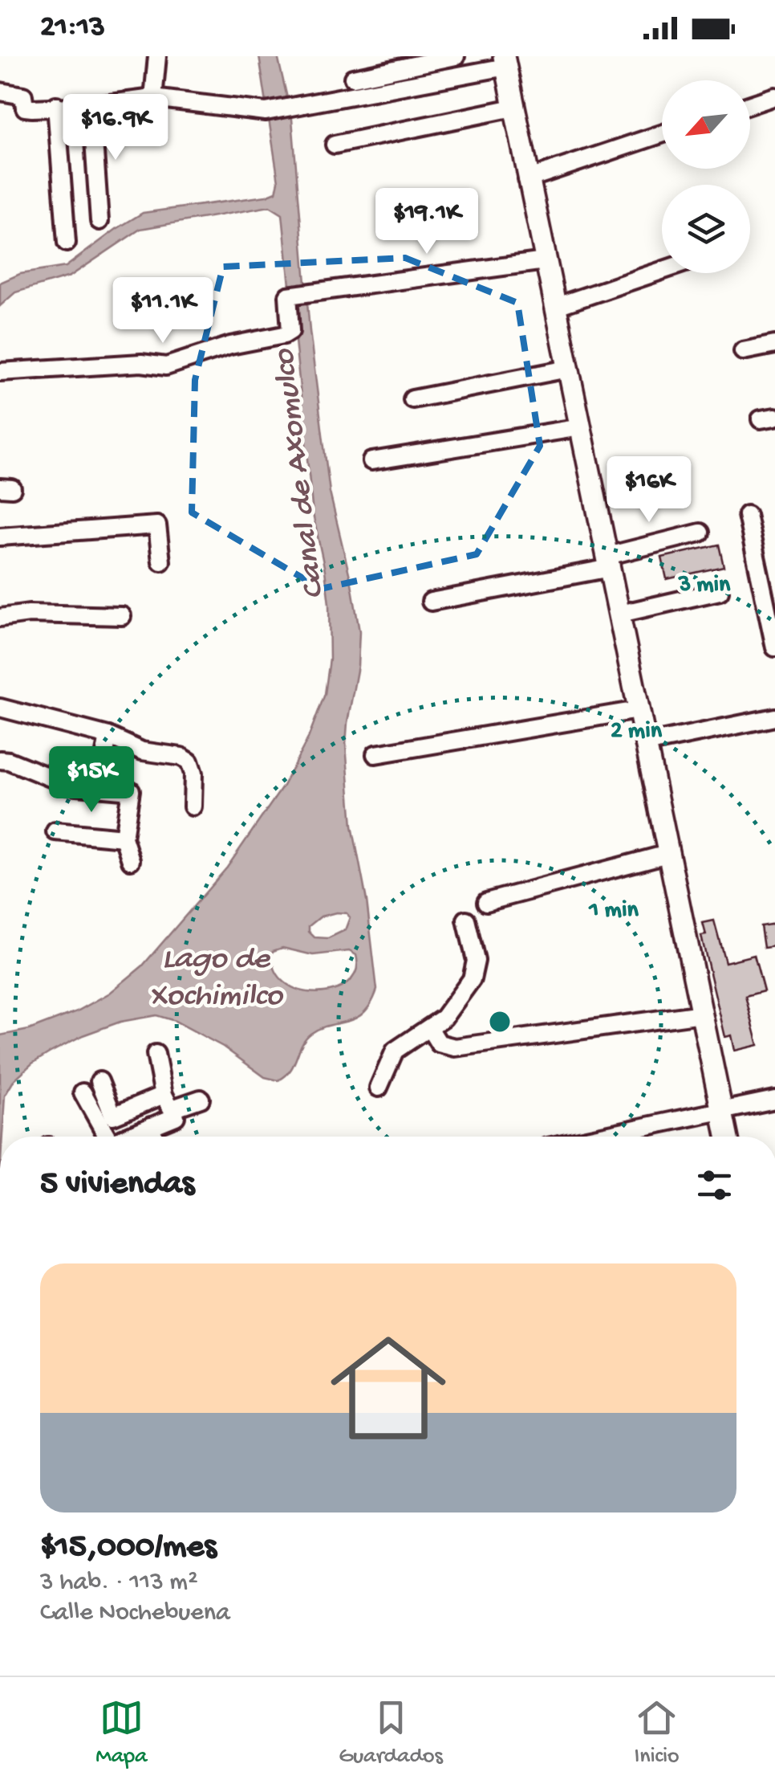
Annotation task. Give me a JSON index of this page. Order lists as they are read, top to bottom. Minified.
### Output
{"water":["Canal de Axomulco","Lago de Xochimilco"],"north":"bottom left","page":{"status":"21:13","price":["$16.9K","$19.1K","$11.1K","$16K","$15K"],"heading":"5 viviendas","list":[{"name":"$15,000/mes","note":"3 hab. · 113 m² · Calle Nochebuena"}],"tabs":["Mapa","Guardados","Inicio"]},"rings":["3 min","2 min","1 min"]}
